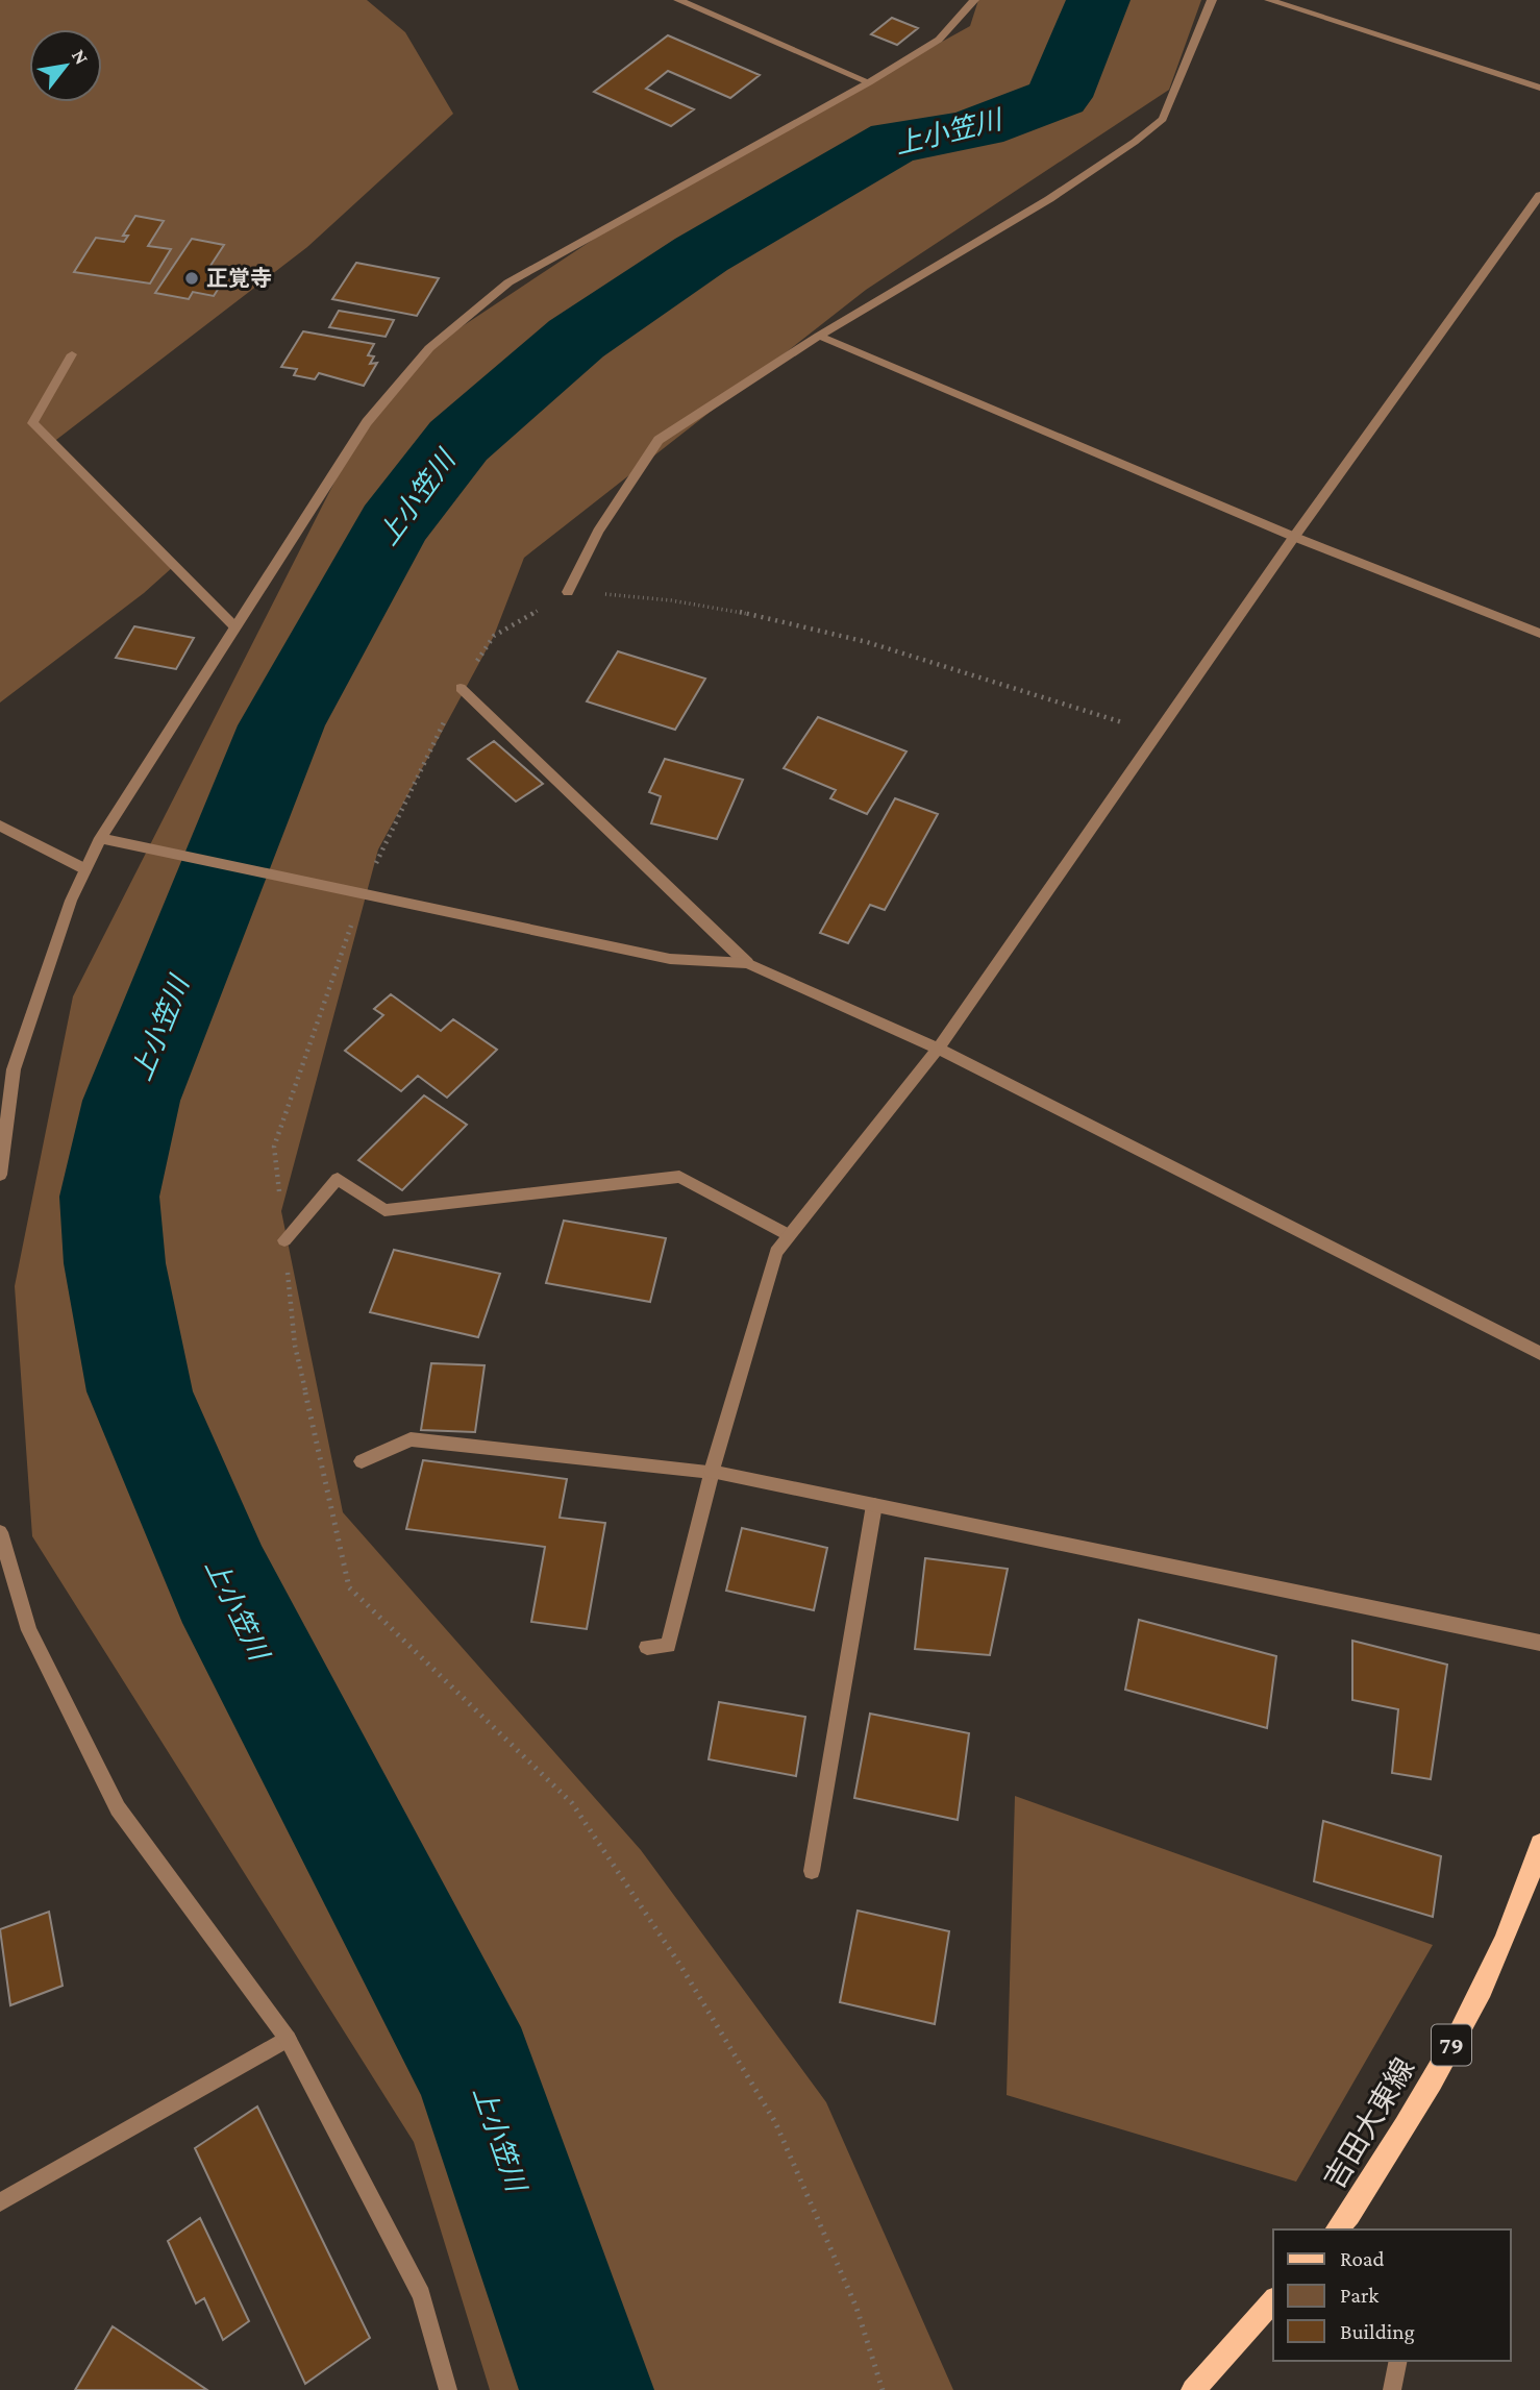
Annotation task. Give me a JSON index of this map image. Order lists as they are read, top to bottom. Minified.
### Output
{"streets":{"main road":["79","吉田大東線"]},"water":["上小笠川"],"places":["正覚寺"],"legend":["Road","Park","Building"],"north":"top right"}
